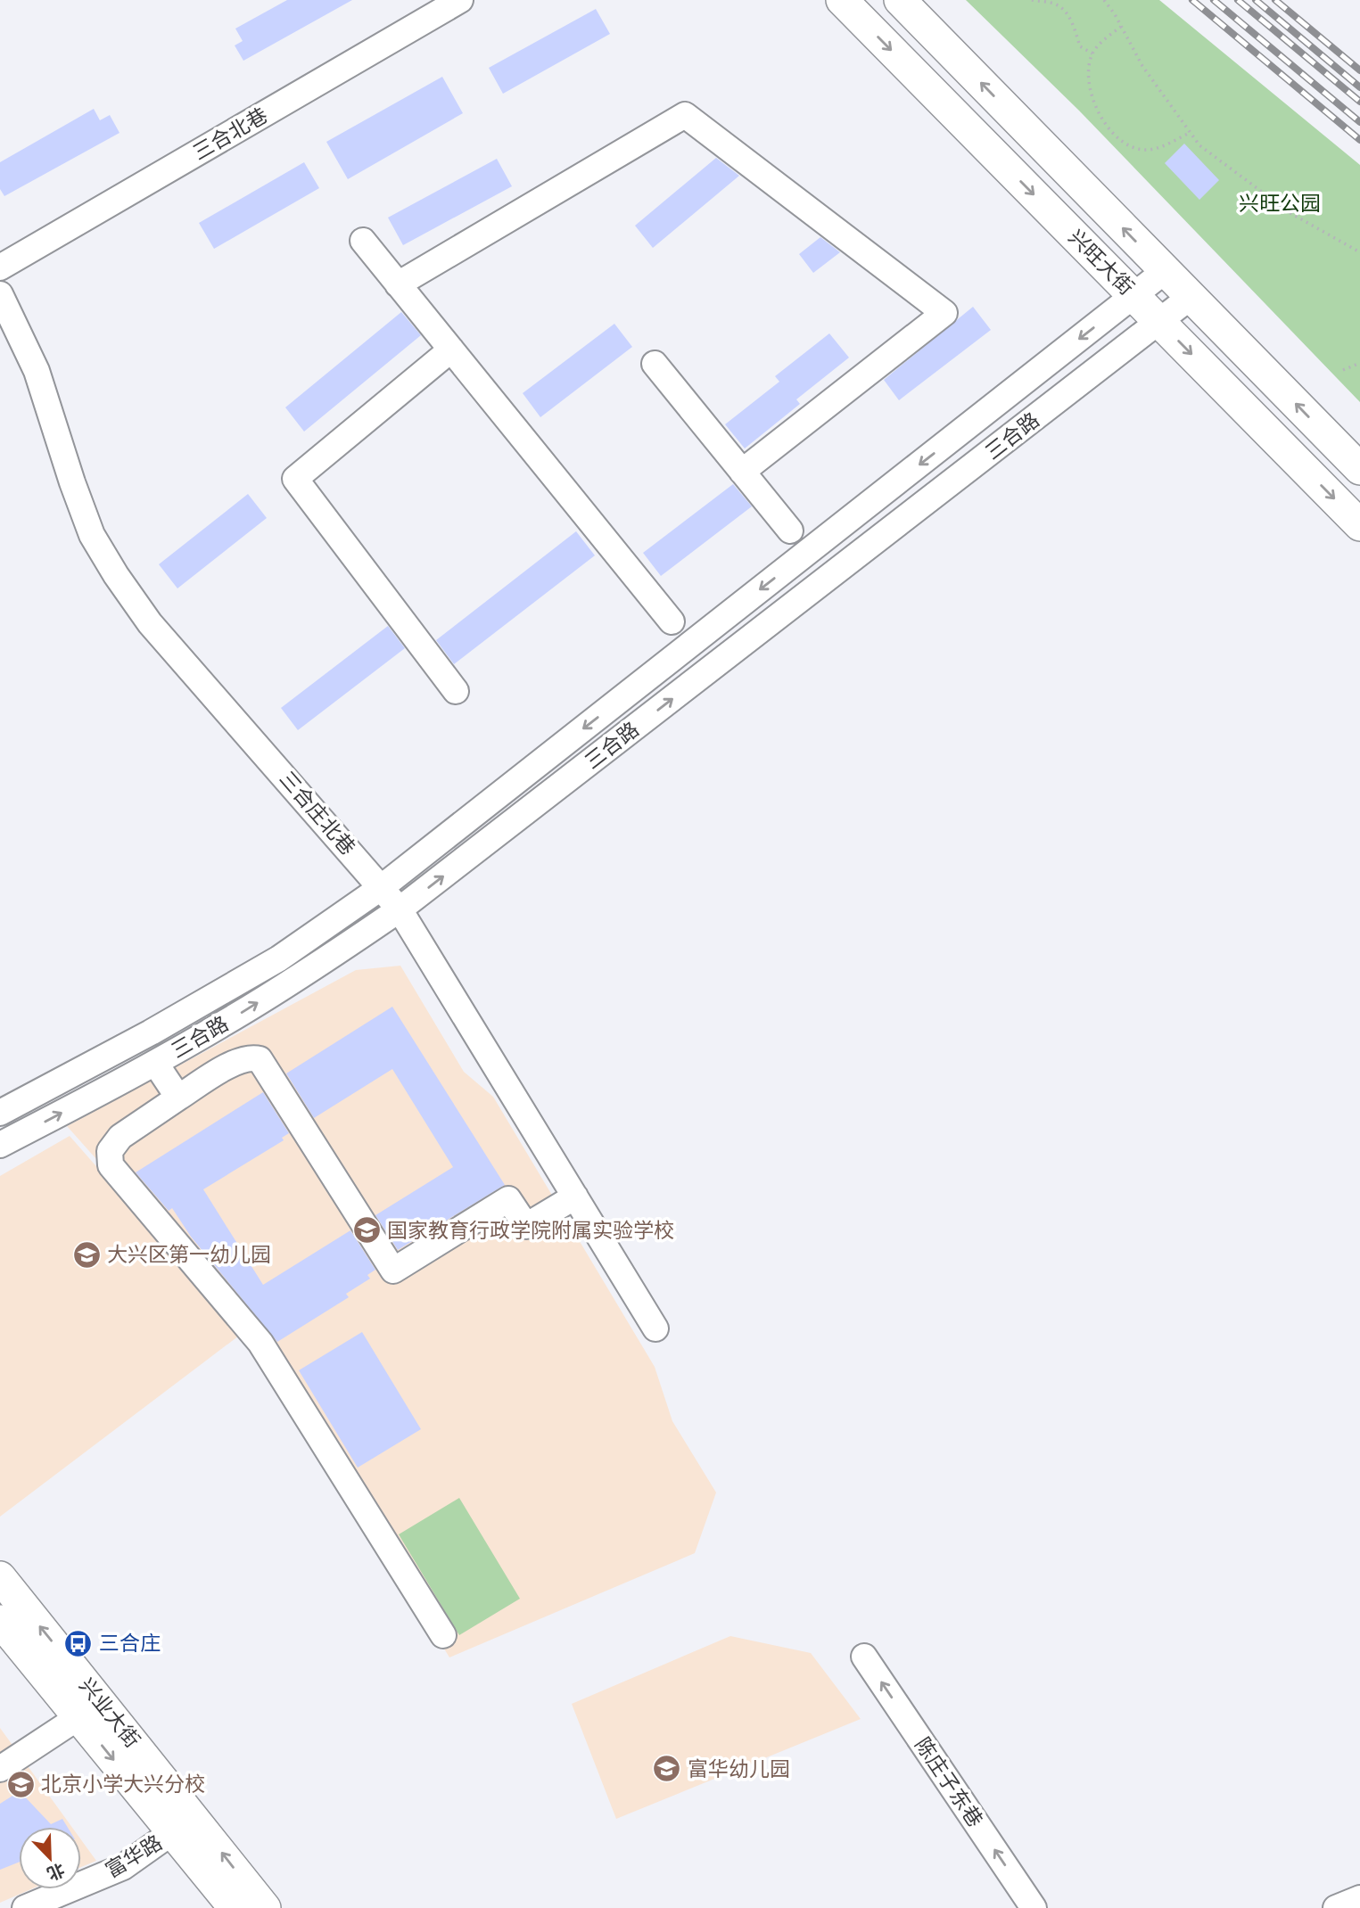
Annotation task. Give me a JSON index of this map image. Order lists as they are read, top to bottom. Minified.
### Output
{"streets":{"main road":["兴旺大街","兴业大街"],"street":["三合北巷","三合路","三合庄北巷","陈庄子东巷","富华路"]},"crossings":[["兴旺大街","三合路"],["三合路","三合庄北巷"],["兴业大街","富华路"]],"one_way":["陈庄子东巷"],"parks":["兴旺公园"],"places":{"school or university":["国家教育行政学院附属实验学校","大兴区第一幼儿园","富华幼儿园","北京小学大兴分校"],"bus stop":["三合庄"]},"north":"bottom right"}
